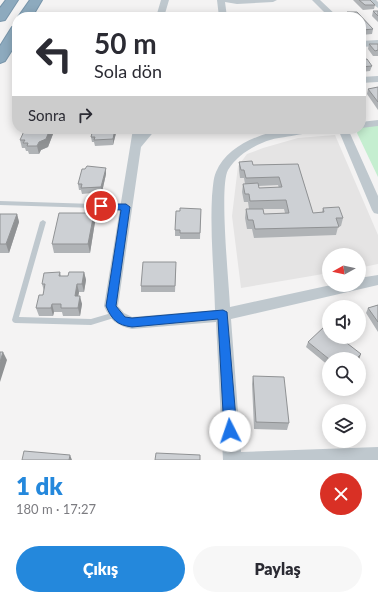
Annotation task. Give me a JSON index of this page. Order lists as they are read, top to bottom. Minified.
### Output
{"north":"left","page":{"turn":["50 m","Sola dön"],"then":"Sonra","heading":["1 dk","180 m · 17:27"],"buttons":["Çıkış","Paylaş"]}}
